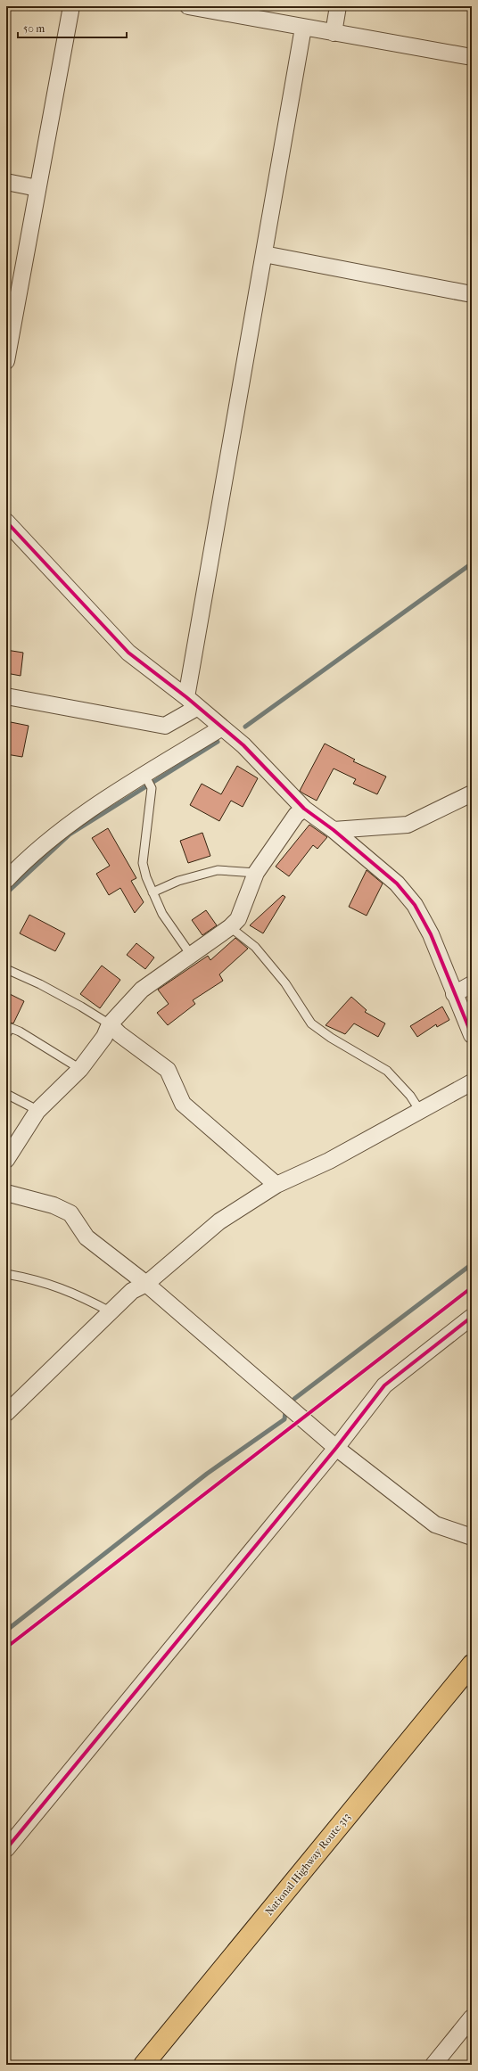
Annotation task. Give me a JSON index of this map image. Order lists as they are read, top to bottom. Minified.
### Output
{"streets":{"highway":["National Highway Route 313"]},"scale_bar":"50 m"}
